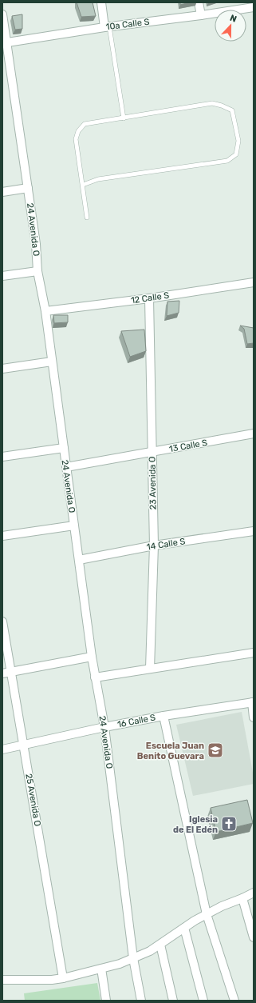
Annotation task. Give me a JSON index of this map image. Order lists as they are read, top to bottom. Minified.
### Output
{"streets":{"street":["10a Calle S","24 Avenida O","12 Calle S","13 Calle S","23 Avenida O","14 Calle S","16 Calle S","25 Avenida O"]},"crossings":[["10a Calle S","24 Avenida O"],["24 Avenida O","12 Calle S"],["24 Avenida O","13 Calle S"],["24 Avenida O","14 Calle S"],["24 Avenida O","16 Calle S"],["12 Calle S","23 Avenida O"],["13 Calle S","23 Avenida O"],["23 Avenida O","14 Calle S"],["16 Calle S","25 Avenida O"]],"places":{"school or university":["Escuela Juan Benito Guevara"],"church":["Iglesia de El Edén"]},"north":"top"}
